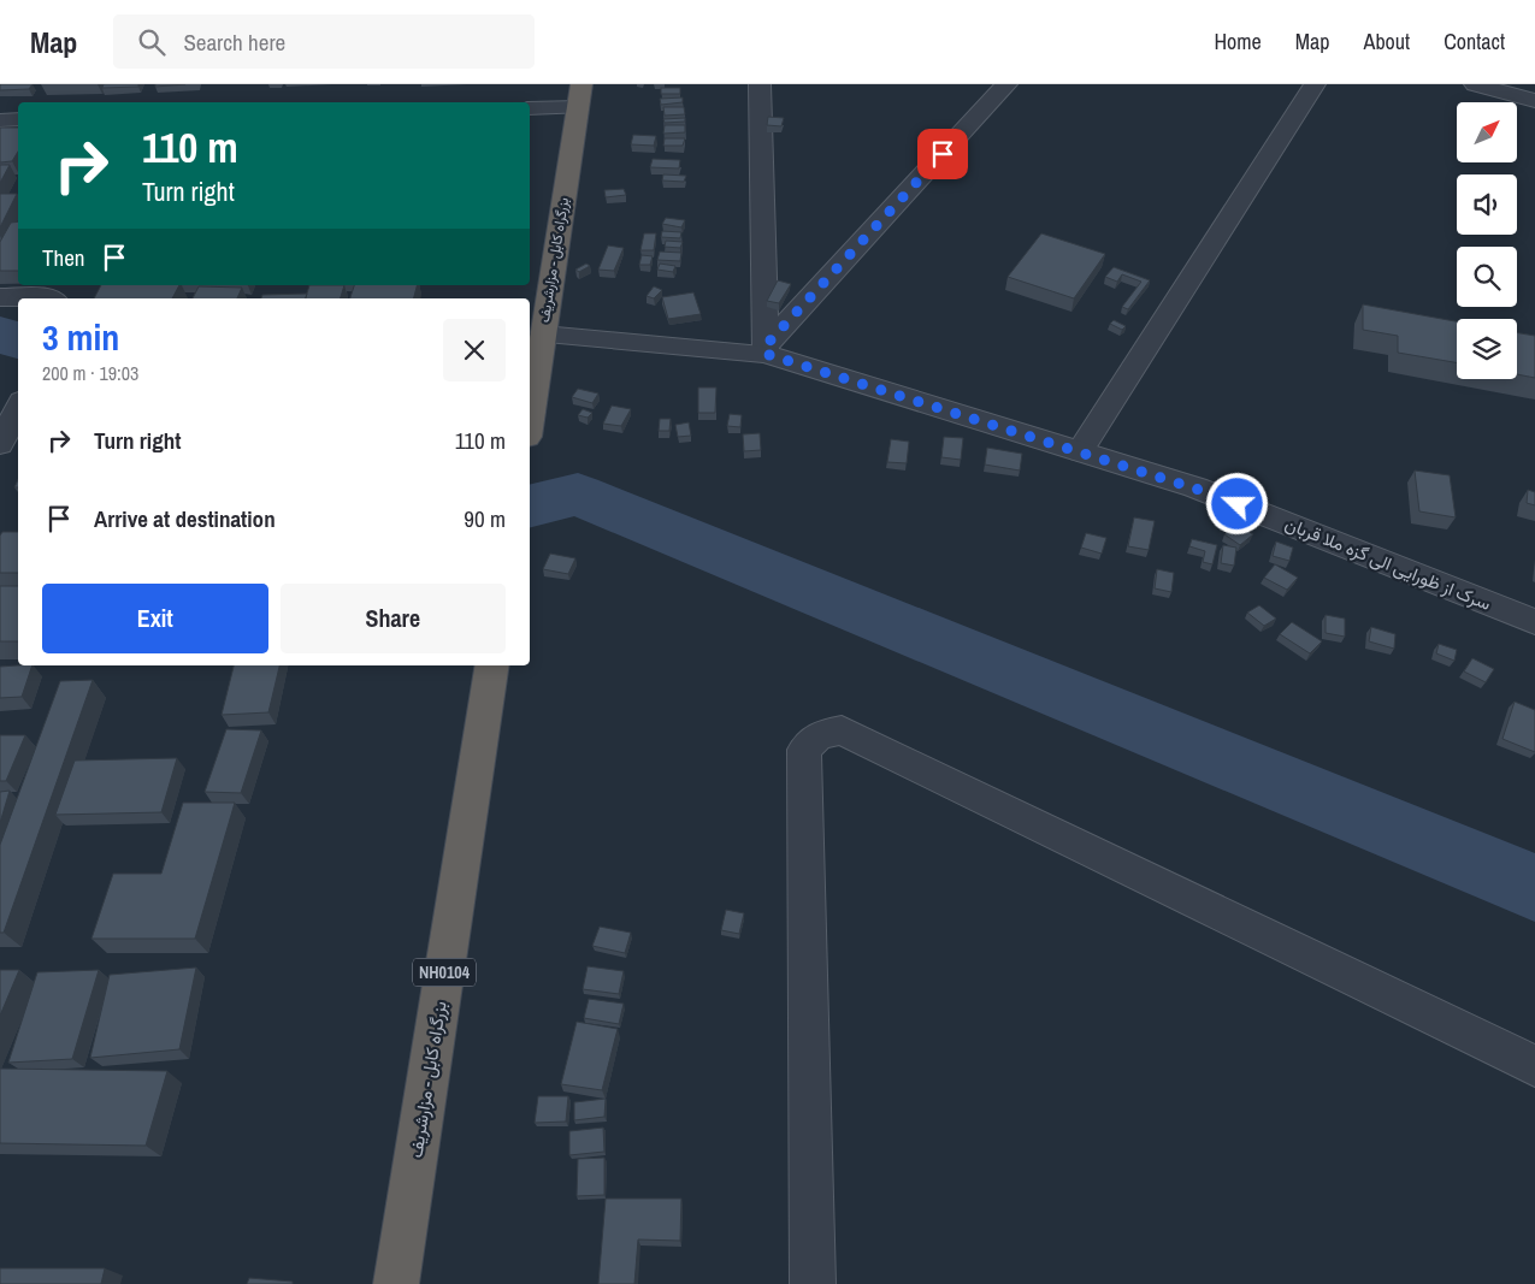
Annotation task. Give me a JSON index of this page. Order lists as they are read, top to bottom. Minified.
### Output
{"streets":{"highway":["بزرگراه کابل - مزارشریف","NH0104"],"street":["سرک از ظورایی الی گزه ملا قربان"]},"crossings":[["بزرگراه کابل - مزارشریف","سرک از ظورایی الی گزه ملا قربان"]],"north":"top right","page":{"header":"Map","search":"Search here","nav":["Home","Map","About","Contact"],"turn":["110 m","Turn right"],"then":"Then","heading":["3 min","200 m · 19:03"],"list":[{"name":"Turn right","value":"110 m"},{"name":"Arrive at destination","value":"90 m"}],"buttons":["Exit","Share"]}}
